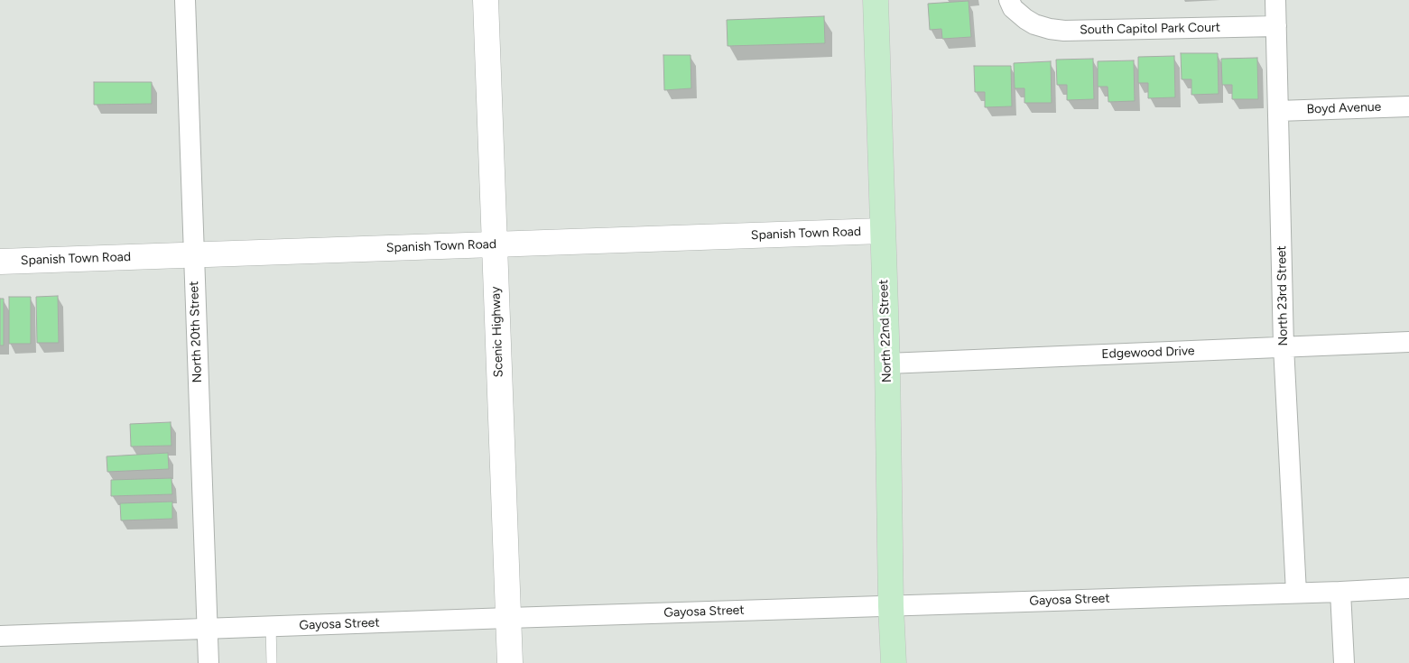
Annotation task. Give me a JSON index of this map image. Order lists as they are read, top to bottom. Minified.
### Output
{"streets":{"main road":["North 22nd Street"],"street":["South Capitol Park Court","Boyd Avenue","Spanish Town Road","North 23rd Street","North 20th Street","Scenic Highway","Edgewood Drive","Gayosa Street"]},"crossings":[["South Capitol Park Court","North 23rd Street"],["Boyd Avenue","North 23rd Street"],["Spanish Town Road","North 22nd Street"],["Spanish Town Road","North 20th Street"],["Spanish Town Road","Scenic Highway"],["North 23rd Street","Edgewood Drive"],["North 23rd Street","Gayosa Street"],["North 22nd Street","Edgewood Drive"],["North 22nd Street","Gayosa Street"],["North 20th Street","Gayosa Street"],["Scenic Highway","Gayosa Street"]]}
